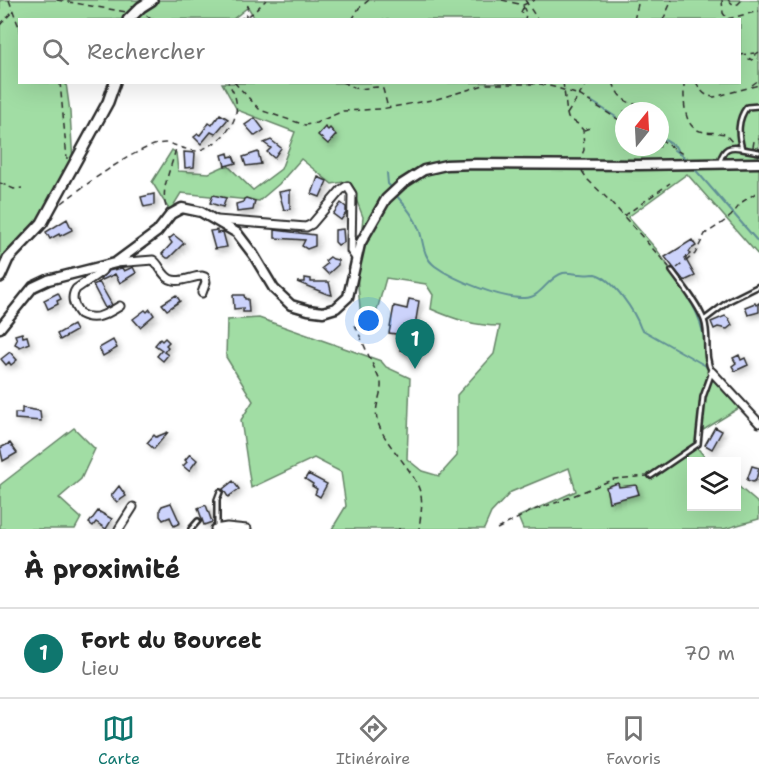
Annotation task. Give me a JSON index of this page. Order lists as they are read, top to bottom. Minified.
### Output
{"north":"top","page":{"search":"Rechercher","pins":"1","heading":"À proximité","list":[{"mark":"1","name":"Fort du Bourcet","note":"Lieu","value":"70 m"}],"nav":["Carte","Itinéraire","Favoris"]}}
